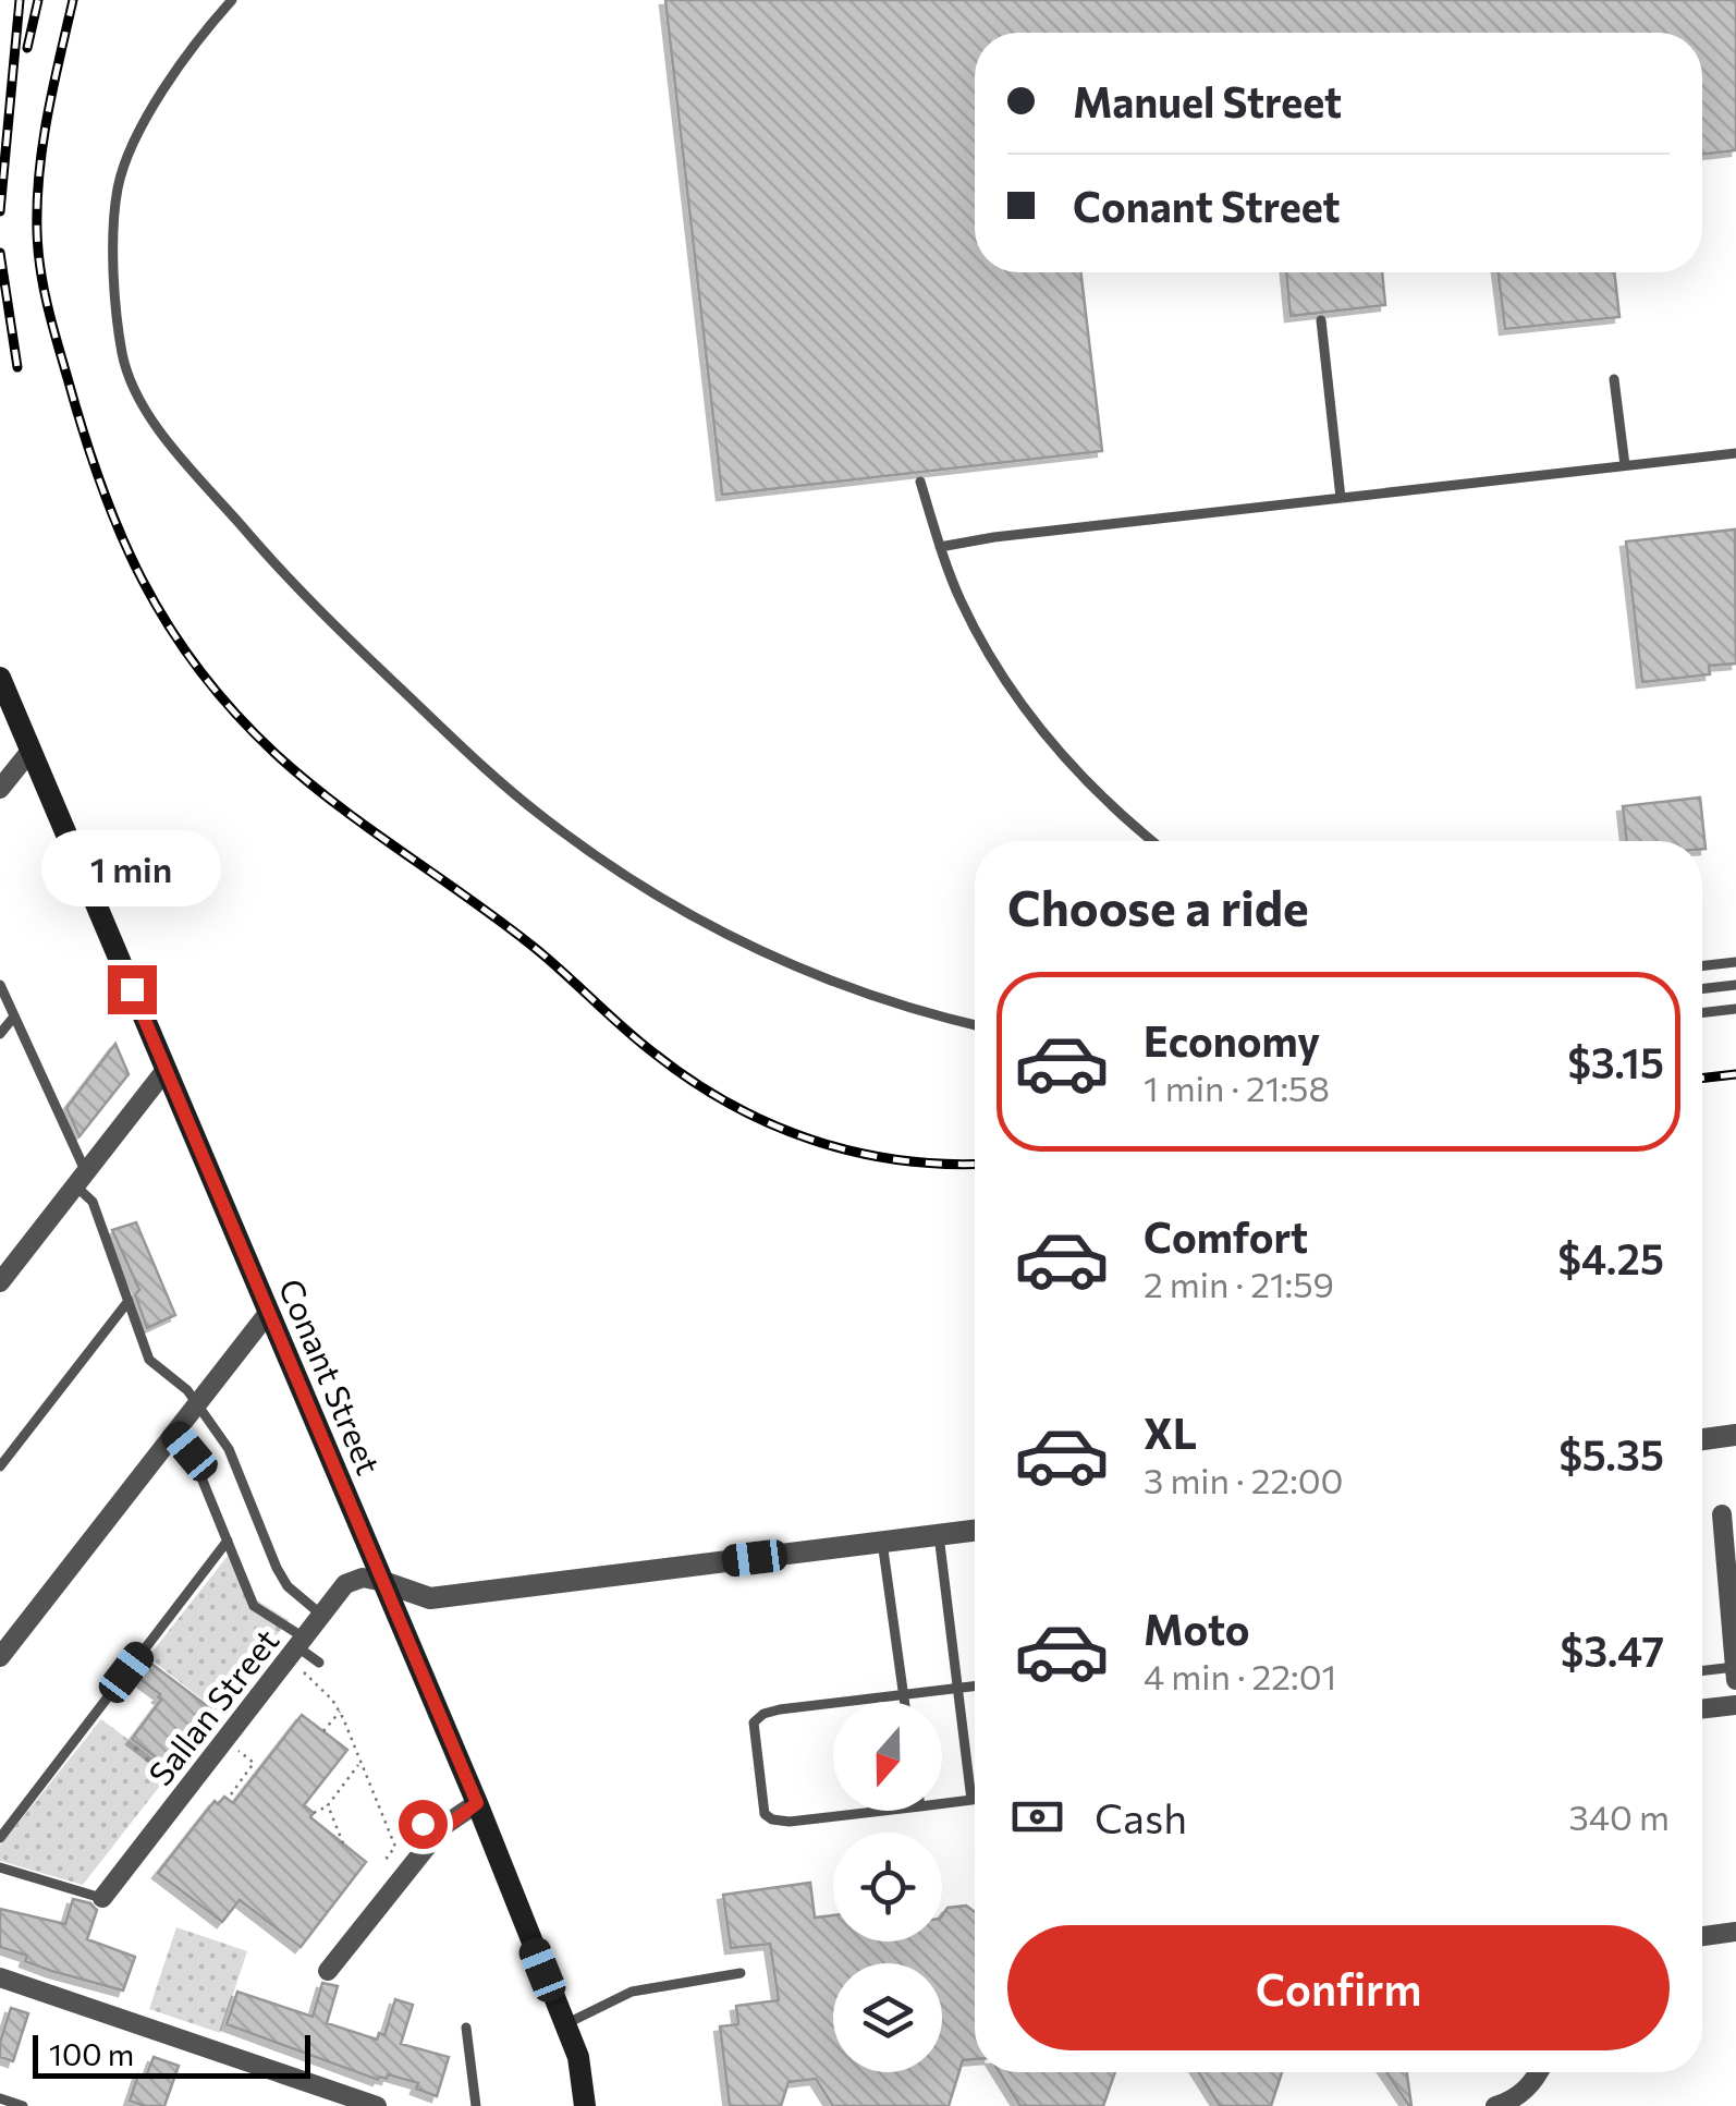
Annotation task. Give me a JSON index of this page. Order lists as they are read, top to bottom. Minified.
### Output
{"streets":{"main road":["Conant Street"],"street":["Sallan Street"]},"crossings":[["Conant Street","Sallan Street"]],"scale_bar":"100 m","north":"bottom","page":{"banner":["Manuel Street","Conant Street"],"bubble":"1 min","heading":"Choose a ride","list":[{"name":"Economy","note":"1 min · 21:58","value":"$3.15"},{"name":"Comfort","note":"2 min · 21:59","value":"$4.25"},{"name":"XL","note":"3 min · 22:00","value":"$5.35"},{"name":"Moto","note":"4 min · 22:01","value":"$3.47"}],"pay":["Cash","340 m"],"buttons":"Confirm","scale":"100 m"}}
